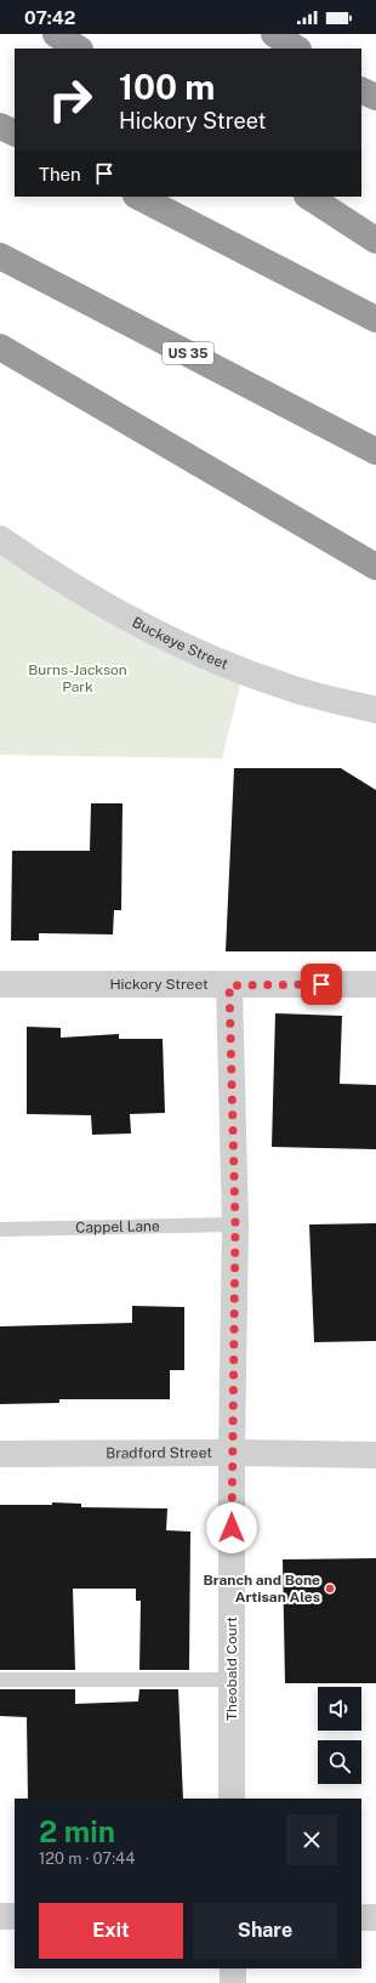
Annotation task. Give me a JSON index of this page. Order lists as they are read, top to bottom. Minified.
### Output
{"streets":{"highway":["US 35"],"street":["Buckeye Street","Hickory Street","Bradford Street","Theobald Court"],"lane":["Cappel Lane"]},"crossings":[["Hickory Street","Theobald Court"],["Cappel Lane","Theobald Court"],["Bradford Street","Theobald Court"]],"parks":["Burns-Jackson Park"],"places":["Branch and Bone Artisan Ales"],"page":{"status":"07:42","turn":["100 m","Hickory Street"],"then":"Then","heading":["2 min","120 m · 07:44"],"buttons":["Exit","Share"]}}
